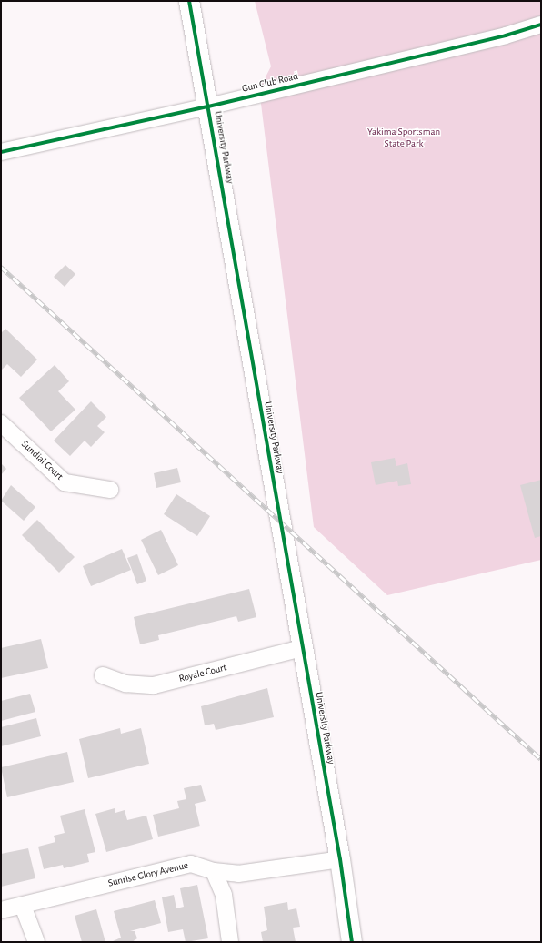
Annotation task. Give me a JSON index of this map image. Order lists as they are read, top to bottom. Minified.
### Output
{"streets":{"main road":["University Parkway"],"street":["Gun Club Road","Sundial Court","Royale Court","Sunrise Glory Avenue"]},"crossings":[["Gun Club Road","University Parkway"],["University Parkway","Royale Court"],["University Parkway","Sunrise Glory Avenue"]],"parks":["Yakima Sportsman State Park"]}
